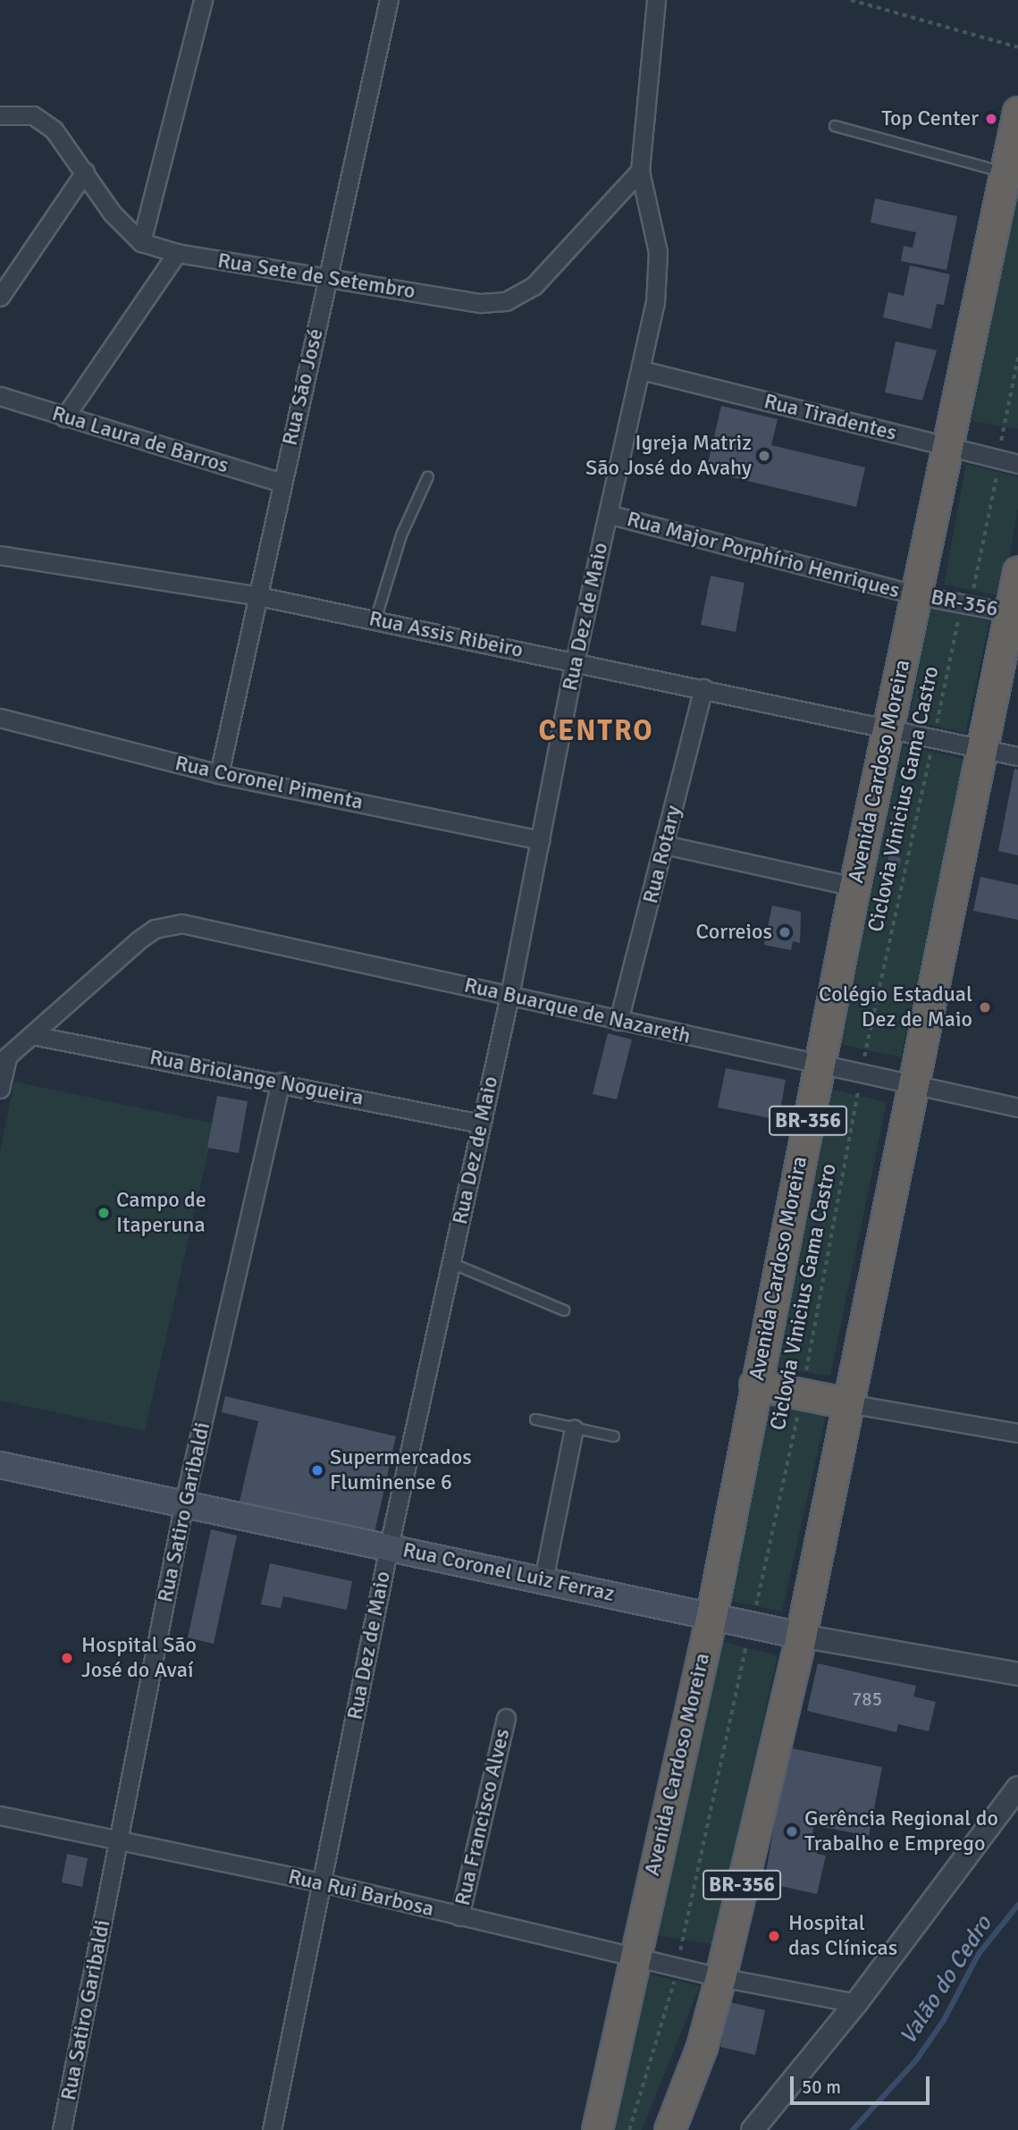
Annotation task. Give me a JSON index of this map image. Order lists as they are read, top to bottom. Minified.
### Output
{"streets":{"highway":["BR-356","Avenida Cardoso Moreira"],"main road":["Rua Coronel Luiz Ferraz"],"street":["Rua Sete de Setembro","Rua São José","Rua Tiradentes","Rua Laura de Barros","Rua Major Porphírio Henriques","Rua Dez de Maio","Rua Assis Ribeiro","Rua Coronel Pimenta","Rua Rotary","Rua Buarque de Nazareth","Rua Briolange Nogueira","Rua Satiro Garibaldi","Rua Francisco Alves","Rua Rui Barbosa"],"path":["Ciclovia Vinicius Gama Castro"]},"crossings":[["Rua Sete de Setembro","Rua São José"],["Rua Sete de Setembro","Rua Dez de Maio"],["Rua São José","Rua Laura de Barros"],["Rua São José","Rua Assis Ribeiro"],["Rua São José","Rua Coronel Pimenta"],["Rua Tiradentes","Rua Dez de Maio"],["Rua Tiradentes","Avenida Cardoso Moreira"],["Rua Tiradentes","Ciclovia Vinicius Gama Castro"],["Rua Major Porphírio Henriques","BR-356"],["Rua Major Porphírio Henriques","Rua Dez de Maio"],["Rua Major Porphírio Henriques","Avenida Cardoso Moreira"],["BR-356","Rua Assis Ribeiro"],["BR-356","Avenida Cardoso Moreira"],["BR-356","Ciclovia Vinicius Gama Castro"],["BR-356","Rua Buarque de Nazareth"],["BR-356","Rua Coronel Luiz Ferraz"],["BR-356","Rua Rui Barbosa"],["Rua Dez de Maio","Rua Assis Ribeiro"],["Rua Dez de Maio","Rua Coronel Pimenta"],["Rua Dez de Maio","Rua Buarque de Nazareth"],["Rua Dez de Maio","Rua Briolange Nogueira"],["Rua Dez de Maio","Rua Coronel Luiz Ferraz"],["Rua Dez de Maio","Rua Rui Barbosa"],["Rua Assis Ribeiro","Avenida Cardoso Moreira"],["Rua Assis Ribeiro","Ciclovia Vinicius Gama Castro"],["Rua Assis Ribeiro","Rua Rotary"],["Avenida Cardoso Moreira","Rua Buarque de Nazareth"],["Avenida Cardoso Moreira","Rua Coronel Luiz Ferraz"],["Avenida Cardoso Moreira","Rua Rui Barbosa"],["Ciclovia Vinicius Gama Castro","Rua Buarque de Nazareth"],["Ciclovia Vinicius Gama Castro","Rua Coronel Luiz Ferraz"],["Ciclovia Vinicius Gama Castro","Rua Rui Barbosa"],["Rua Rotary","Rua Buarque de Nazareth"],["Rua Buarque de Nazareth","Rua Briolange Nogueira"],["Rua Briolange Nogueira","Rua Satiro Garibaldi"],["Rua Satiro Garibaldi","Rua Coronel Luiz Ferraz"],["Rua Satiro Garibaldi","Rua Rui Barbosa"],["Rua Francisco Alves","Rua Rui Barbosa"]],"districts":["CENTRO"],"water":["Valão do Cedro"],"places":["Top Center","Igreja Matriz São José do Avahy","Correios","Colégio Estadual Dez de Maio","Campo de Itaperuna","Supermercados Fluminense 6","Hospital São José do Avaí","Gerência Regional do Trabalho e Emprego","Hospital das Clínicas"],"house_numbers":["785"],"scale_bar":"50 m"}
